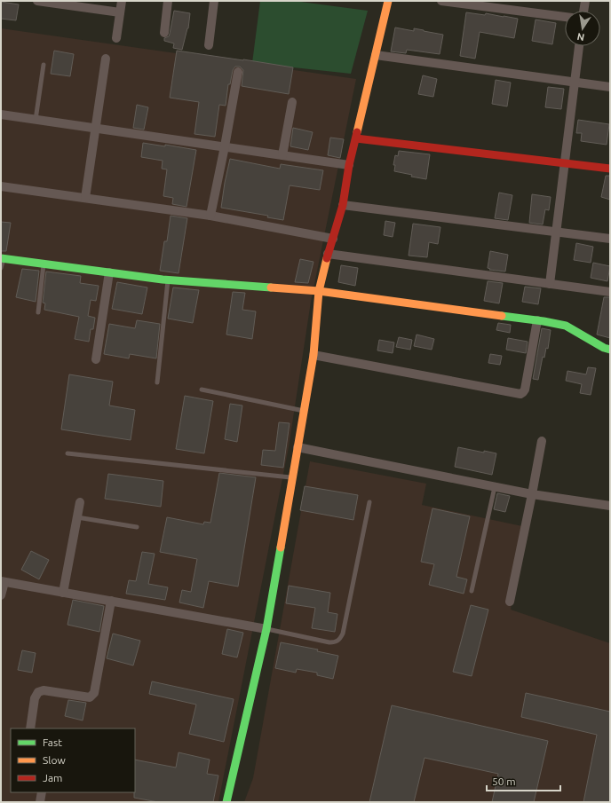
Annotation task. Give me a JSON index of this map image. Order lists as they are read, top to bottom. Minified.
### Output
{"legend":["Fast","Slow","Jam"],"scale_bar":"50 m","north":"bottom"}
